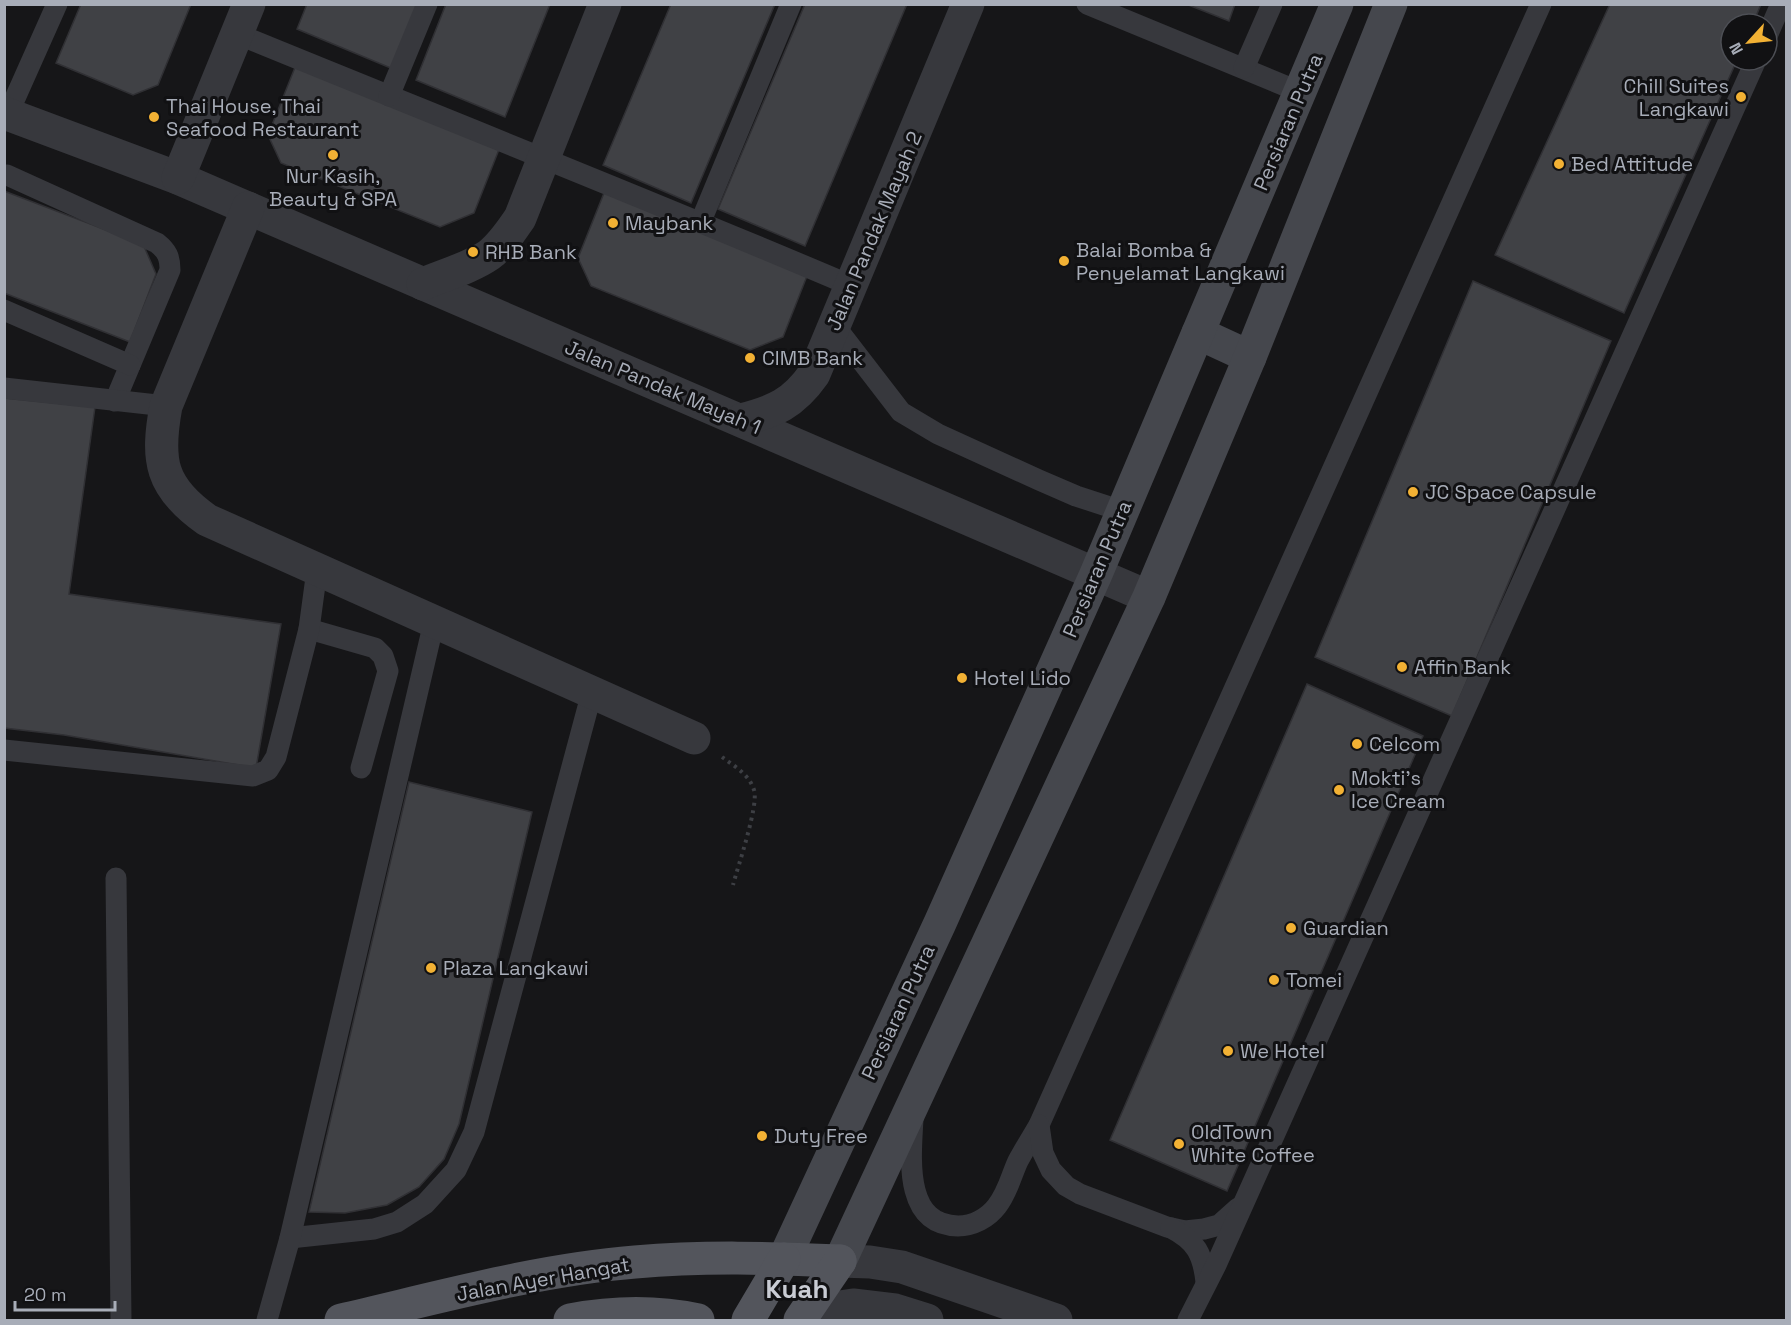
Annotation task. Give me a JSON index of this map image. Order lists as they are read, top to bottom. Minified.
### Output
{"streets":{"main road":["Persiaran Putra","Jalan Ayer Hangat"],"street":["Jalan Pandak Mayah 2","Jalan Pandak Mayah 1"]},"crossings":[["Persiaran Putra","Jalan Pandak Mayah 1"],["Persiaran Putra","Jalan Ayer Hangat"],["Jalan Pandak Mayah 2","Jalan Pandak Mayah 1"]],"districts":["Kuah"],"places":["Chill Suites Langkawi","Thai House, Thai Seafood Restaurant","Nur Kasih, Beauty & SPA","Bed Attitude","Maybank","RHB Bank","Balai Bomba & Penyelamat Langkawi","CIMB Bank","JC Space Capsule","Affin Bank","Hotel Lido","Celcom","Mokti's Ice Cream","Guardian","Plaza Langkawi","Tomei","We Hotel","Duty Free","OldTown White Coffee"],"scale_bar":"20 m","north":"bottom left"}
